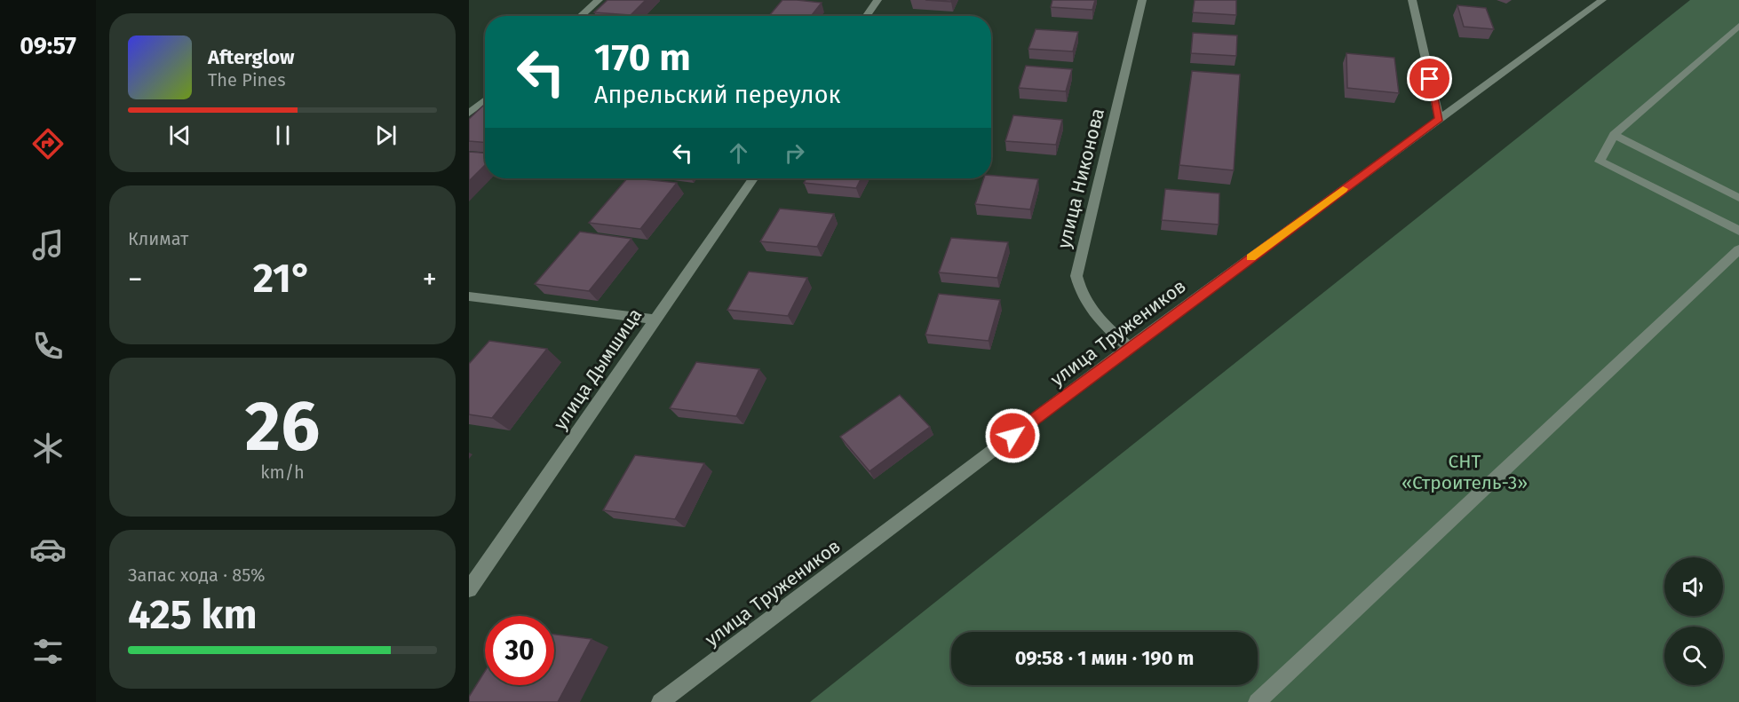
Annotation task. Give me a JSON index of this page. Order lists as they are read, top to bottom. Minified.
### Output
{"streets":{"street":["улица Никонова","улица Тружеников","улица Дымшица"]},"crossings":[["улица Никонова","улица Тружеников"]],"parks":["СНТ «Строитель-3»"],"page":{"tabs":"09:57","turn":["170 m","Апрельский переулок"],"song":["Afterglow","The Pines"],"tile":["Климат",["26","km/h"],["Запас хода · 85%","425 km"]],"heat":["−","21°","+"],"limit":"30","trip":"09:58 · 1 мин · 190 m"}}
